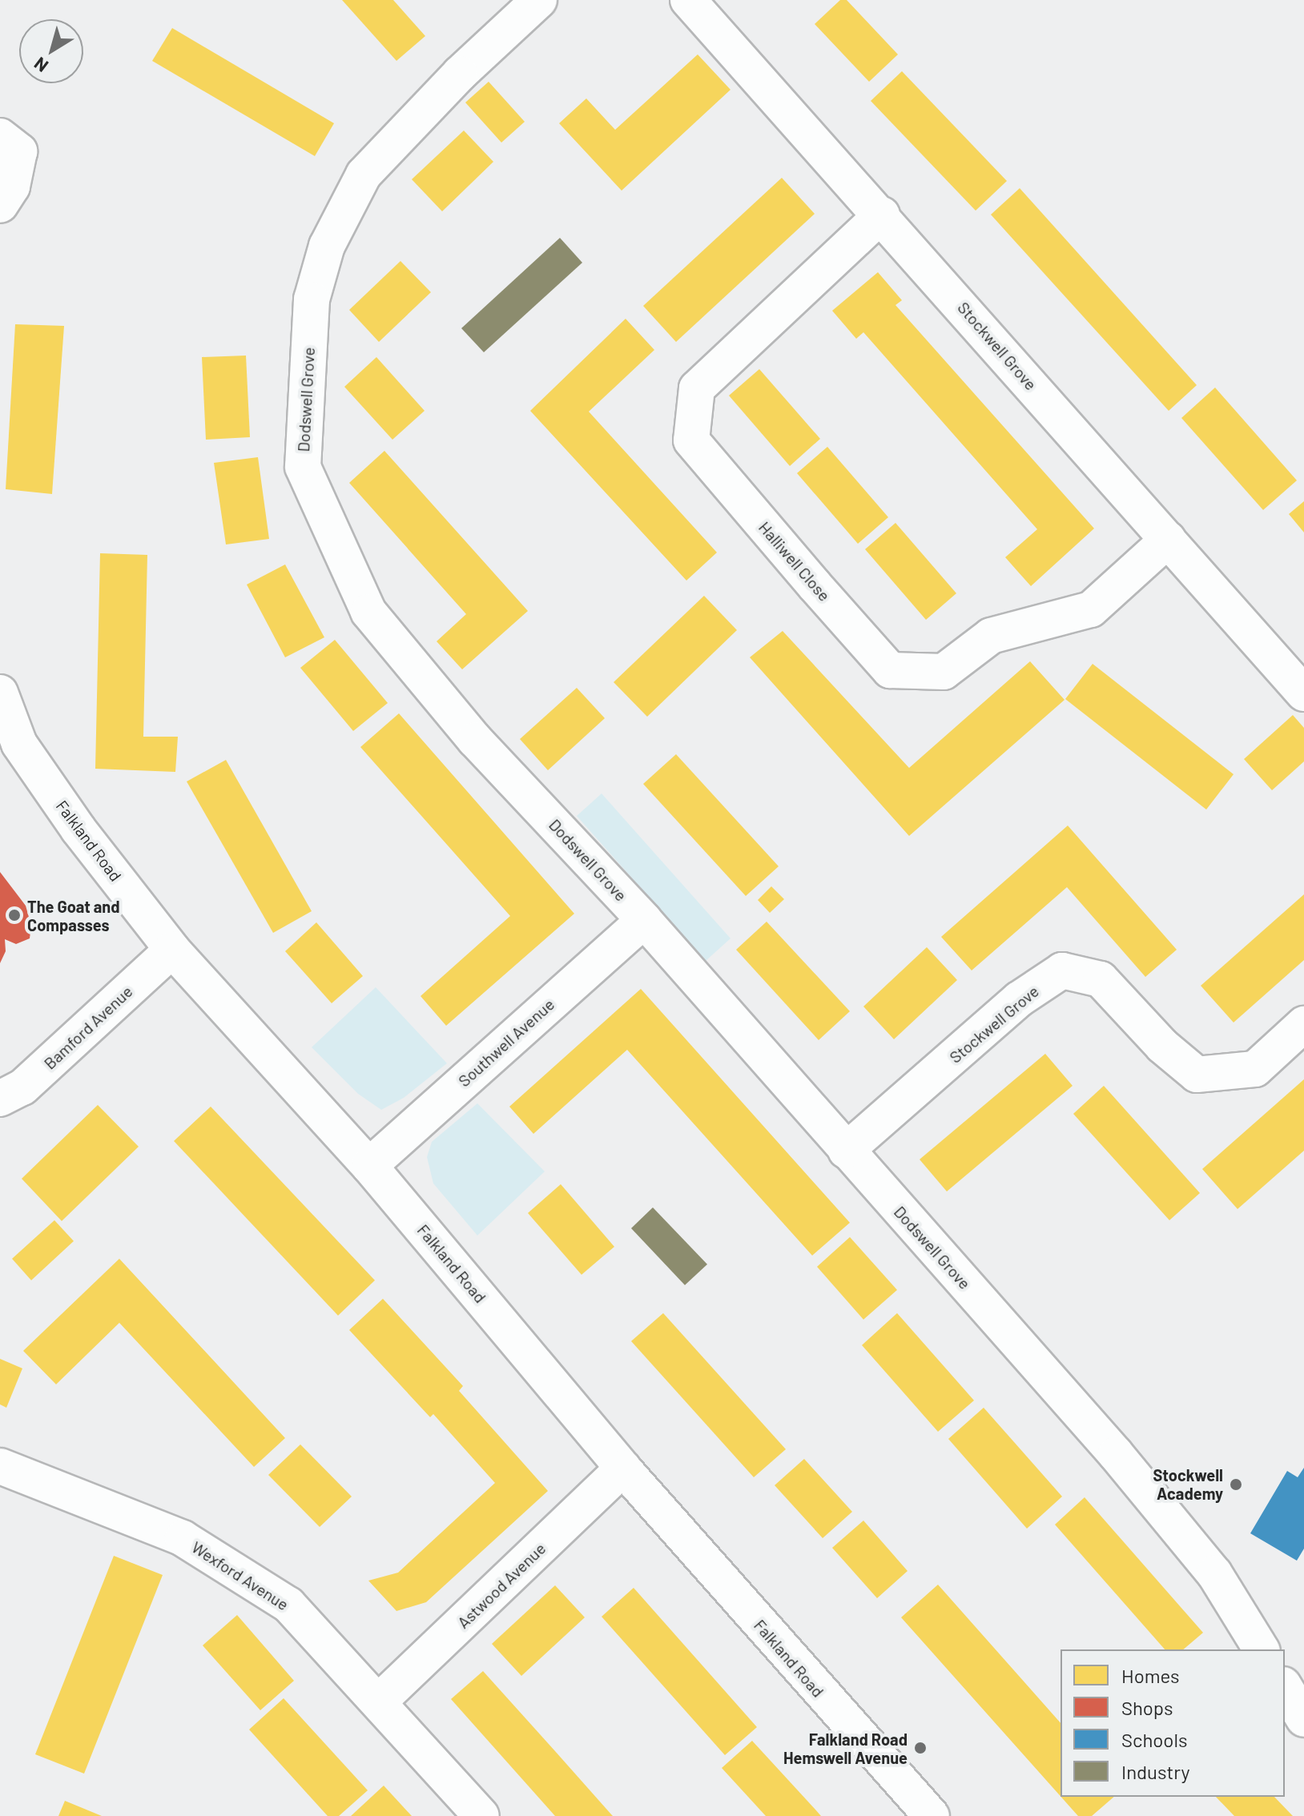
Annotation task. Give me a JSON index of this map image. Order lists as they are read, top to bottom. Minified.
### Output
{"streets":{"street":["Stockwell Grove","Dodswell Grove","Halliwell Close","Falkland Road","Bamford Avenue","Southwell Avenue","Wexford Avenue","Astwood Avenue"]},"crossings":[["Stockwell Grove","Dodswell Grove"],["Stockwell Grove","Halliwell Close"],["Dodswell Grove","Southwell Avenue"],["Falkland Road","Bamford Avenue"],["Falkland Road","Southwell Avenue"],["Falkland Road","Astwood Avenue"],["Wexford Avenue","Astwood Avenue"]],"places":["The Goat and Compasses","Stockwell Academy","Falkland Road Hemswell Avenue"],"legend":["Homes","Shops","Schools","Industry"],"north":"bottom left"}
